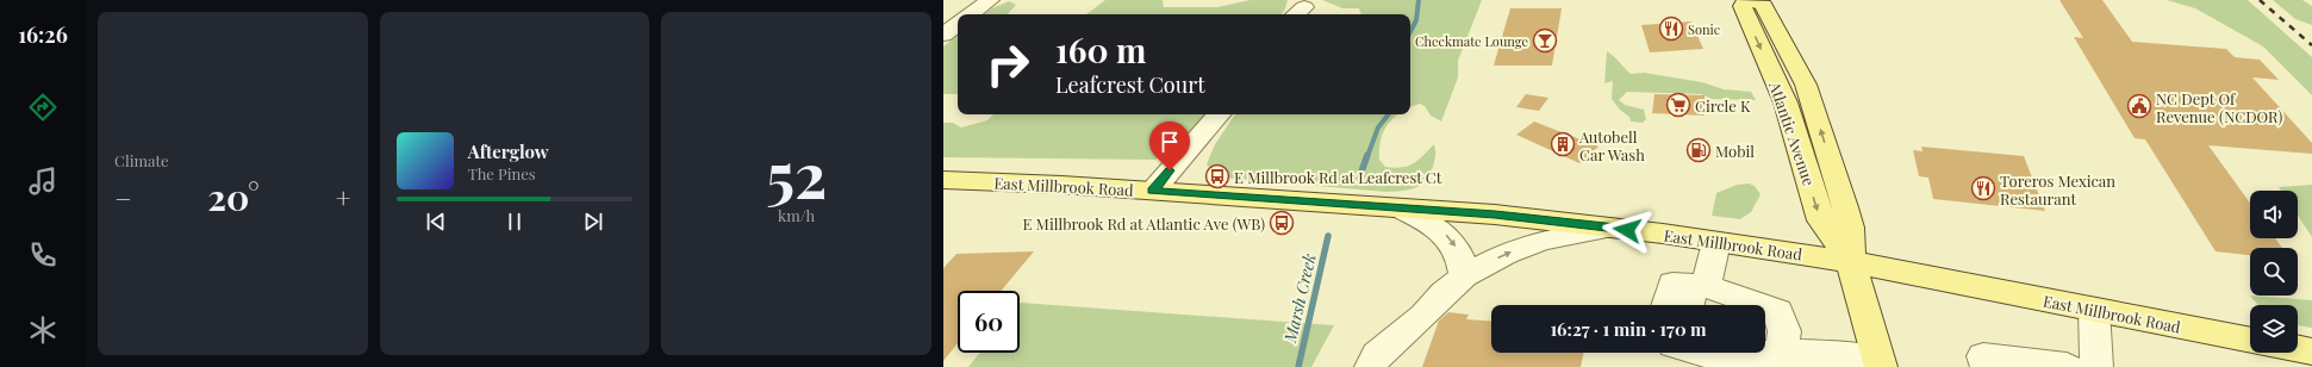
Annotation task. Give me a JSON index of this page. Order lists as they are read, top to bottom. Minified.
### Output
{"streets":{"main road":["Atlantic Avenue","East Millbrook Road"]},"crossings":[["Atlantic Avenue","East Millbrook Road"]],"water":["Marsh Creek"],"places":{"restaurant":["Sonic","Toreros Mexican Restaurant"],"bar":["Checkmate Lounge"],"supermarket":["Circle K"],"public building":["NC Dept Of Revenue (NCDOR)"],"building":["Autobell Car Wash"],"fuel station":["Mobil"],"bus stop":["E Millbrook Rd at Leafcrest Ct","E Millbrook Rd at Atlantic Ave (WB)"]},"page":{"tabs":"16:26","tile":["Climate",["52","km/h"]],"turn":["160 m","Leafcrest Court"],"song":["Afterglow","The Pines"],"heat":["−","20°","+"],"limit":"60","trip":"16:27 · 1 min · 170 m"}}
